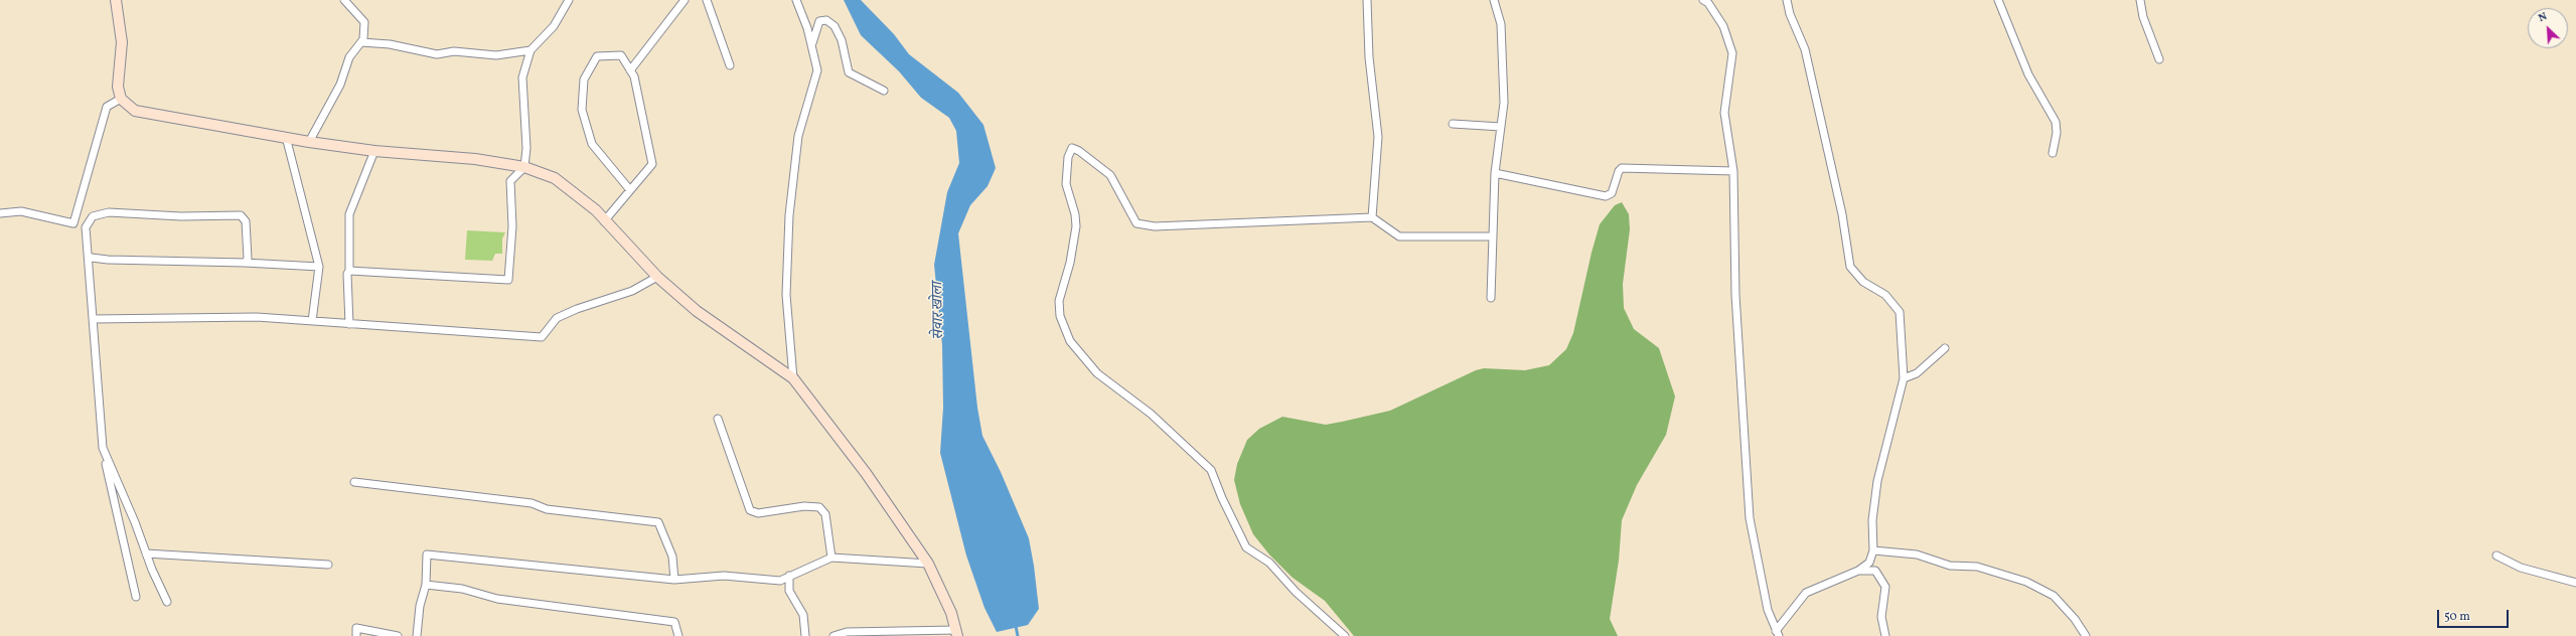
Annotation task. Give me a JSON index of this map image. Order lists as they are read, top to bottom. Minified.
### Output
{"water":["सेवार खोला"],"scale_bar":"50 m","north":"top left"}
